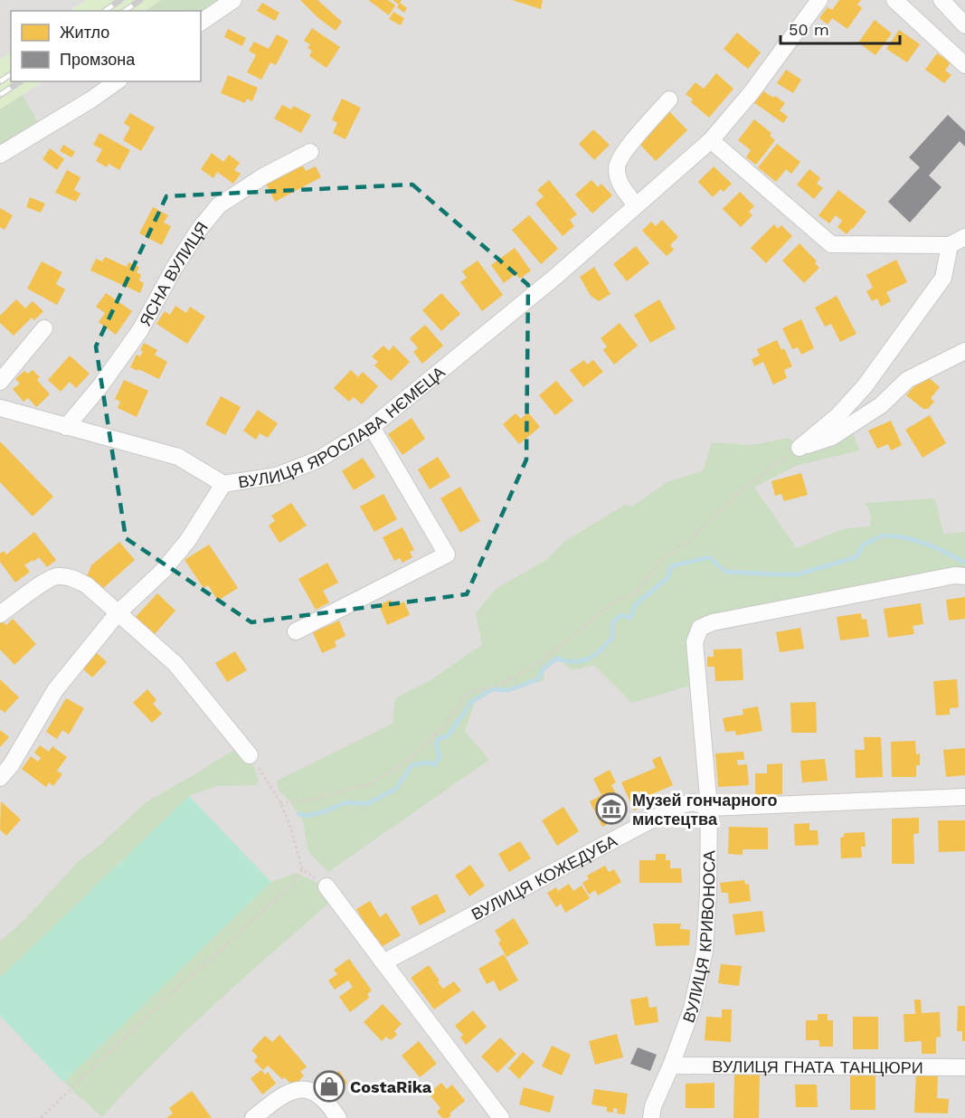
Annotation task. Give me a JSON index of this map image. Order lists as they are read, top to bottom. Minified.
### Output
{"streets":{"street":["ЯСНА ВУЛИЦЯ","ВУЛИЦЯ ЯРОСЛАВА НЄМЕЦА","ВУЛИЦЯ КОЖЕДУБА","ВУЛИЦЯ КРИВОНОСА","ВУЛИЦЯ ГНАТА ТАНЦЮРИ"]},"crossings":[["ВУЛИЦЯ КОЖЕДУБА","ВУЛИЦЯ КРИВОНОСА"],["ВУЛИЦЯ КРИВОНОСА","ВУЛИЦЯ ГНАТА ТАНЦЮРИ"]],"places":{"museum":["Музей гончарного мистецтва"],"shop":["CostaRika"]},"legend":["Житло","Промзона"],"scale_bar":"50 m"}
